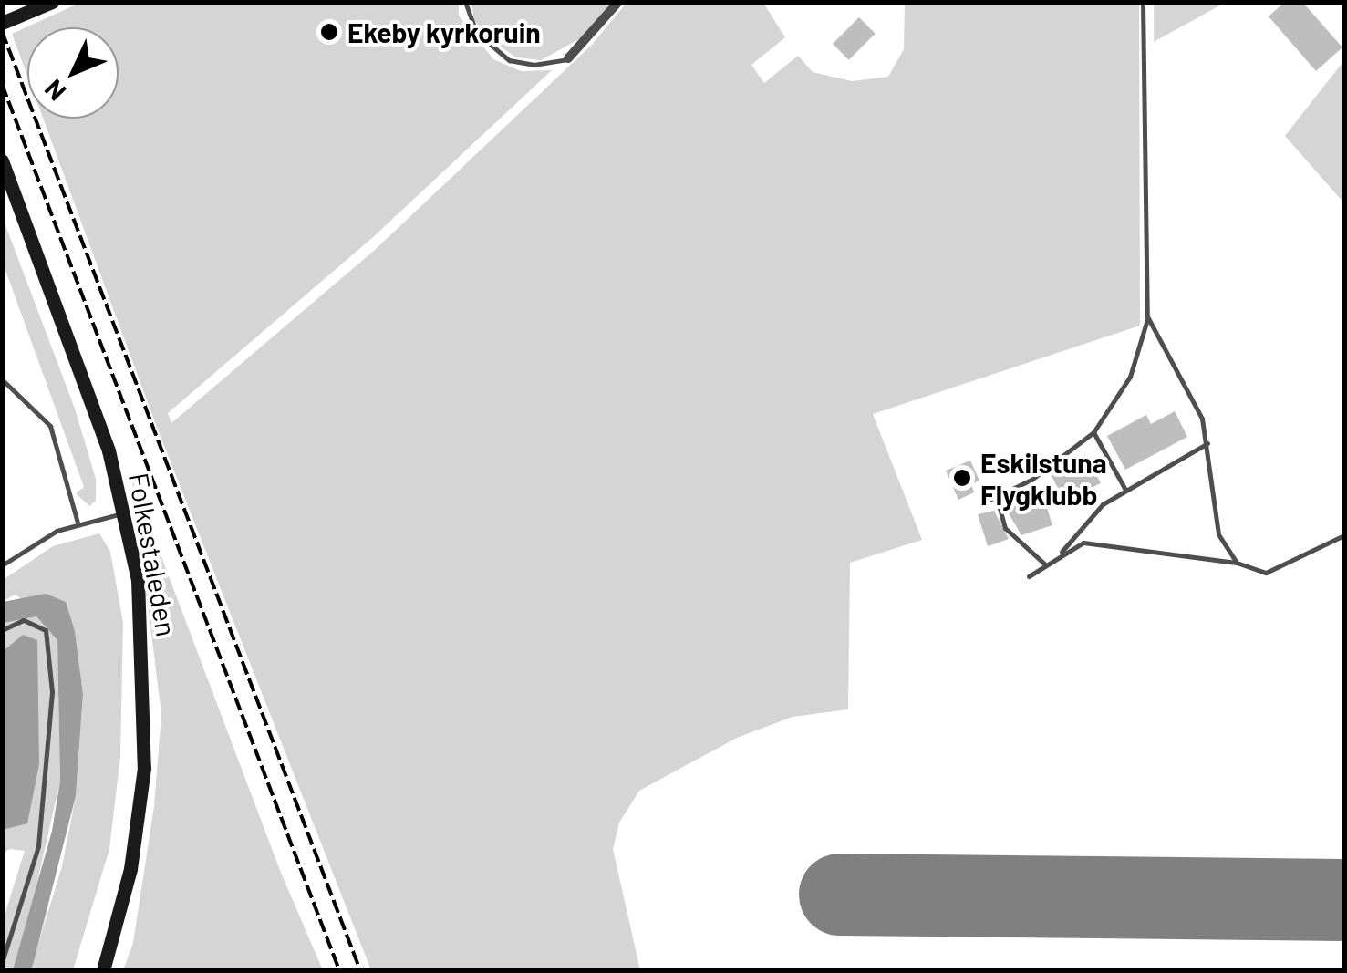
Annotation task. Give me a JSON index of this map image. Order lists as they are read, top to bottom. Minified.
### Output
{"streets":{"main road":["Folkestaleden"]},"places":["Ekeby kyrkoruin","Eskilstuna Flygklubb"],"north":"bottom left"}
